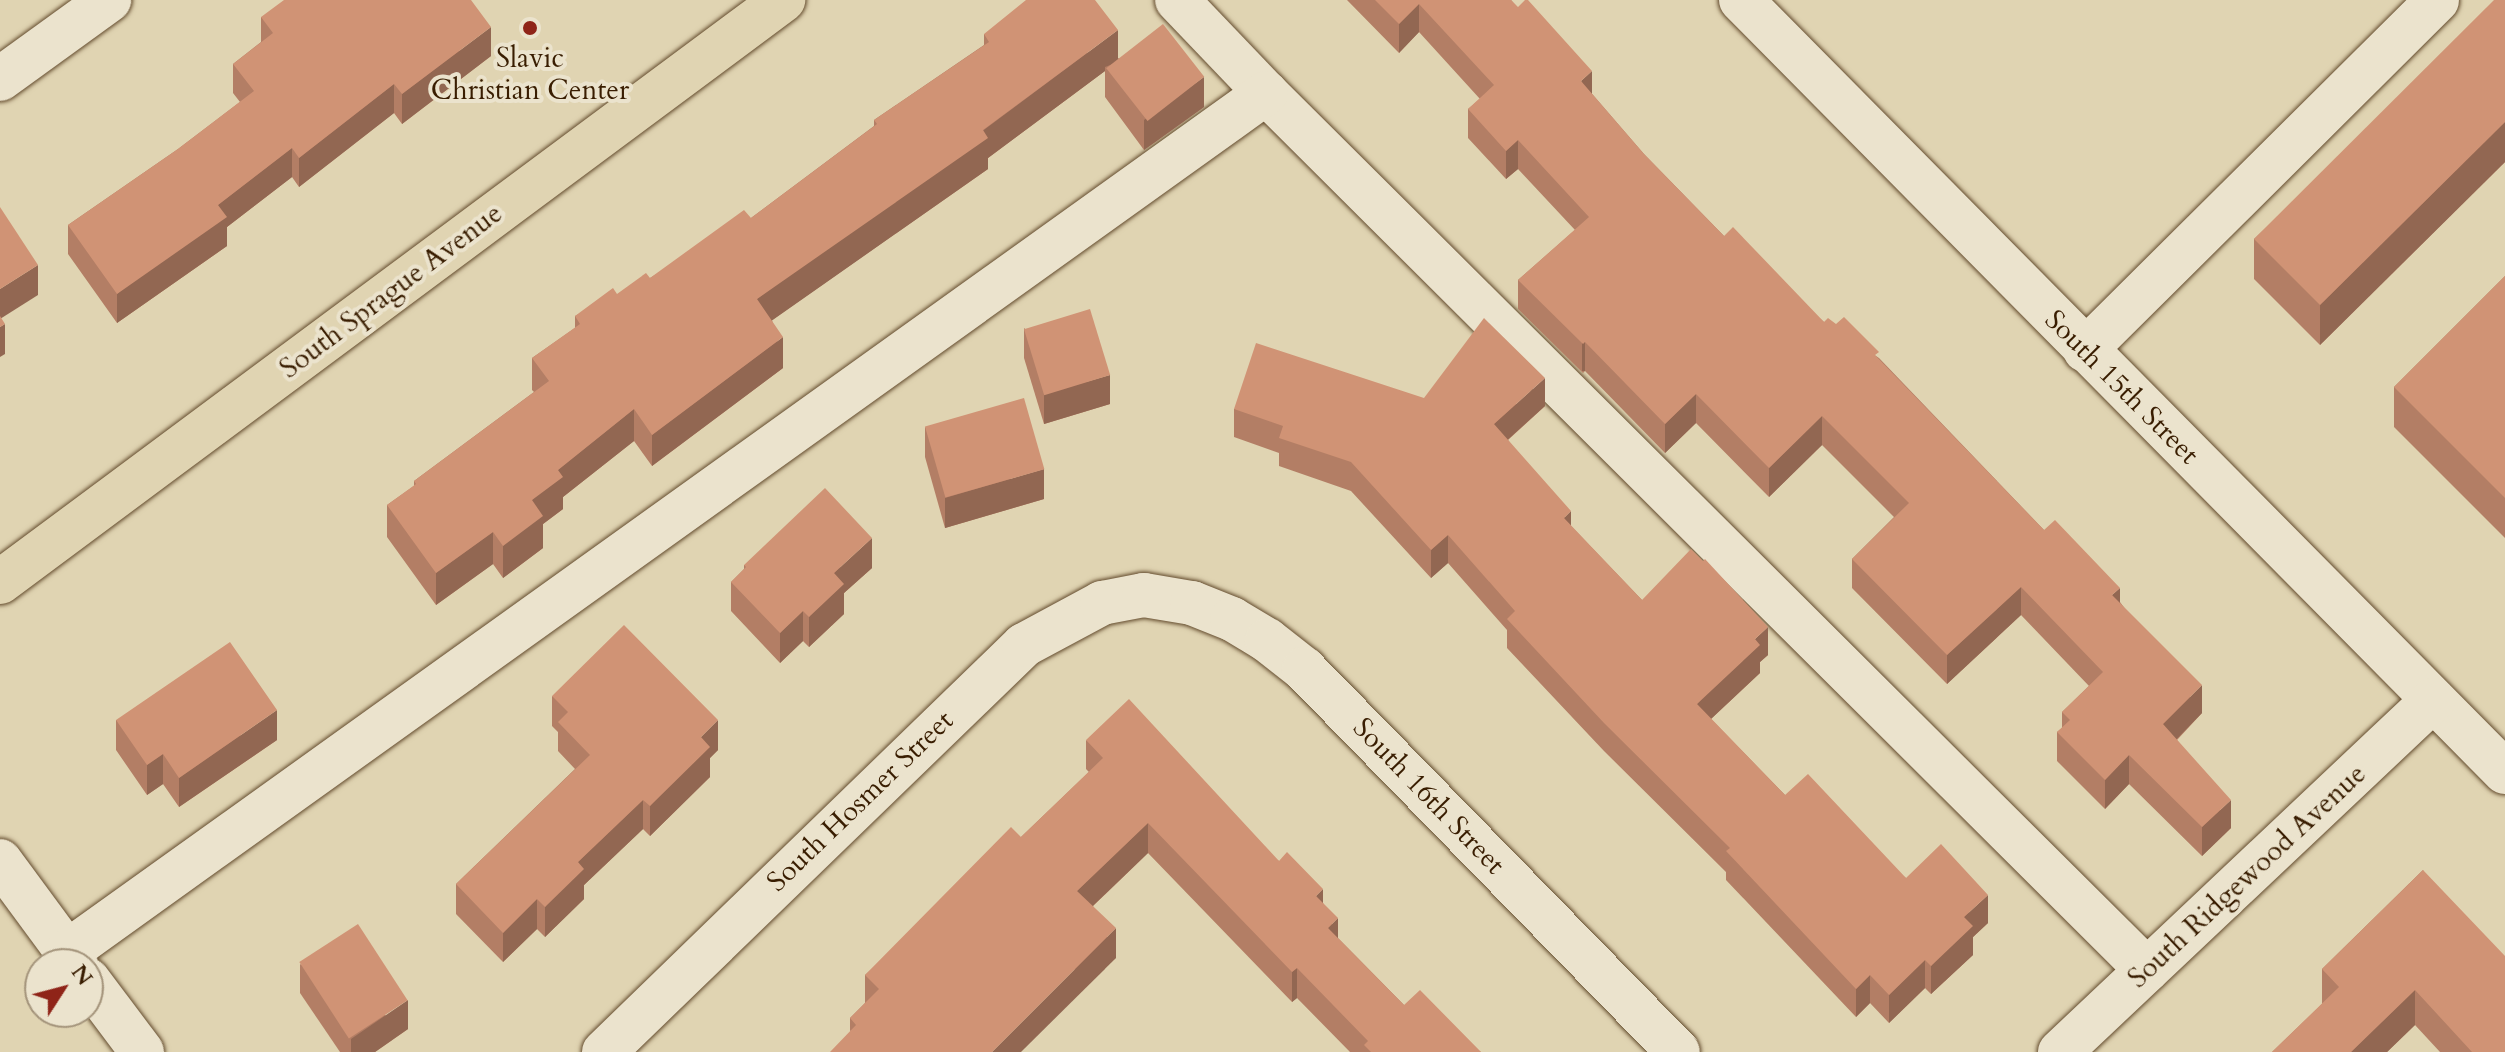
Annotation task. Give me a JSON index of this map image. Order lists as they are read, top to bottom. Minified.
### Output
{"streets":{"main road":["South Sprague Avenue"],"street":["South 15th Street","South 16th Street","South Hosmer Street","South Ridgewood Avenue"]},"crossings":[["South 15th Street","South Ridgewood Avenue"],["South 16th Street","South Hosmer Street"]],"places":["Slavic Christian Center"],"north":"top right"}
